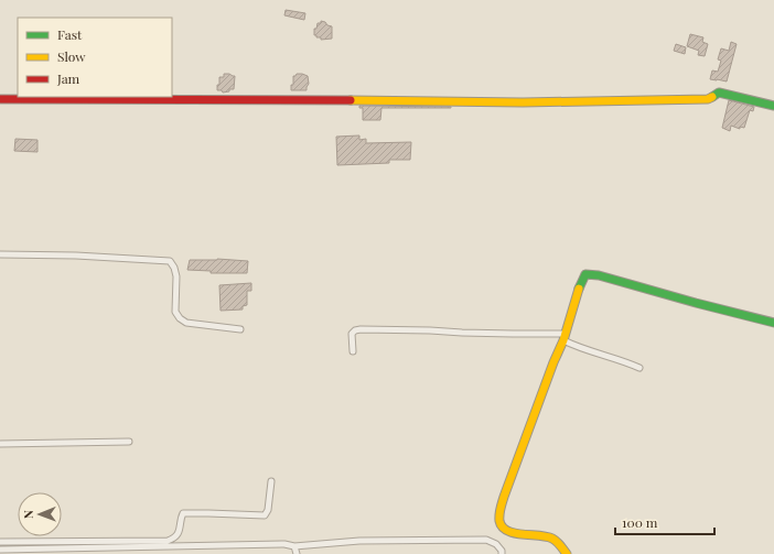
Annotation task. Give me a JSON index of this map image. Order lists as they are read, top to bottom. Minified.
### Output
{"legend":["Fast","Slow","Jam"],"scale_bar":"100 m","north":"left"}
